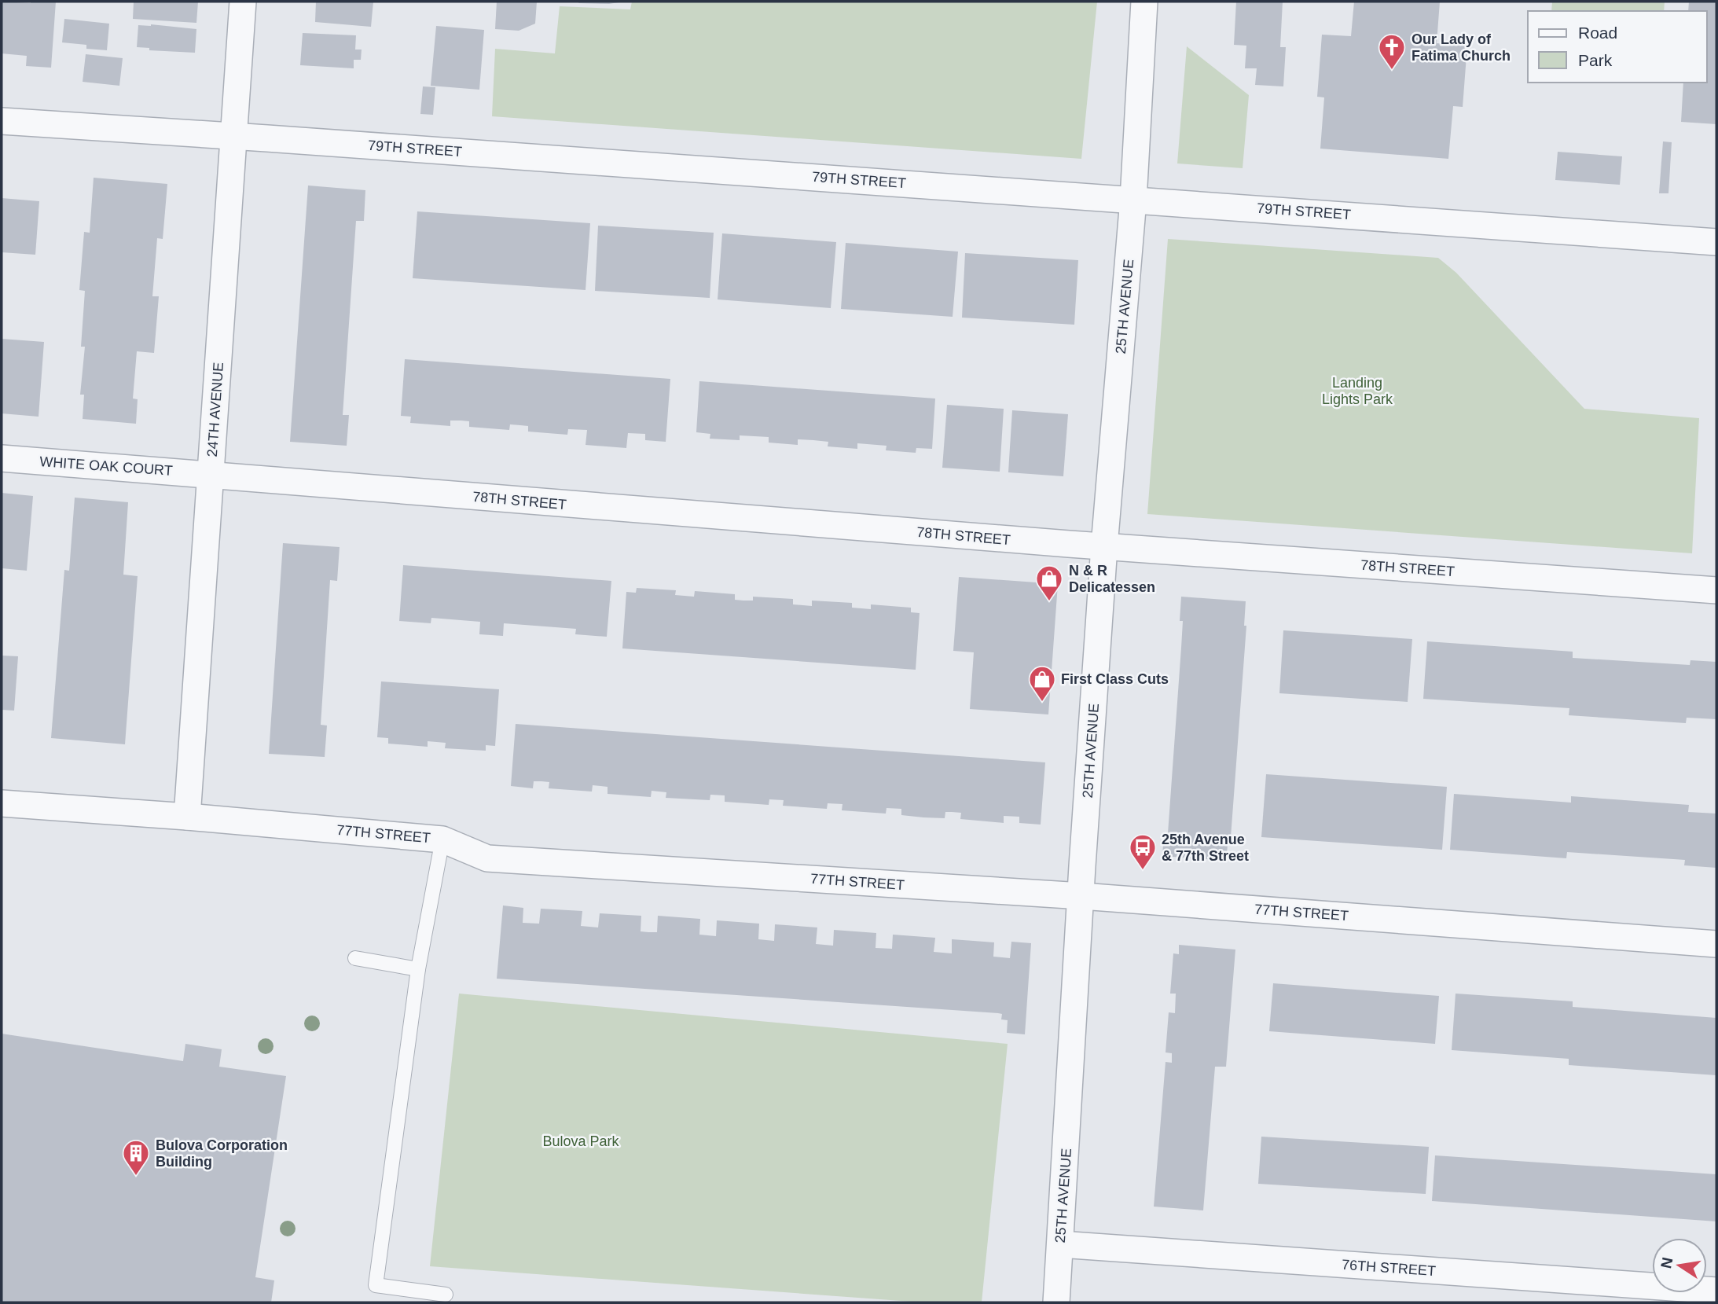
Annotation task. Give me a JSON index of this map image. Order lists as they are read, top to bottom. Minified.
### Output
{"streets":{"street":["79TH STREET","25TH AVENUE","24TH AVENUE","WHITE OAK COURT","78TH STREET","77TH STREET","76TH STREET"]},"crossings":[["79TH STREET","25TH AVENUE"],["79TH STREET","24TH AVENUE"],["25TH AVENUE","78TH STREET"],["25TH AVENUE","77TH STREET"],["25TH AVENUE","76TH STREET"],["24TH AVENUE","WHITE OAK COURT"],["24TH AVENUE","78TH STREET"],["24TH AVENUE","77TH STREET"],["WHITE OAK COURT","78TH STREET"]],"parks":["Landing Lights Park","Bulova Park"],"places":{"church":["Our Lady of Fatima Church"],"shop":["N & R Delicatessen","First Class Cuts"],"bus stop":["25th Avenue & 77th Street"],"building":["Bulova Corporation Building"]},"legend":["Road","Park"],"north":"left"}
